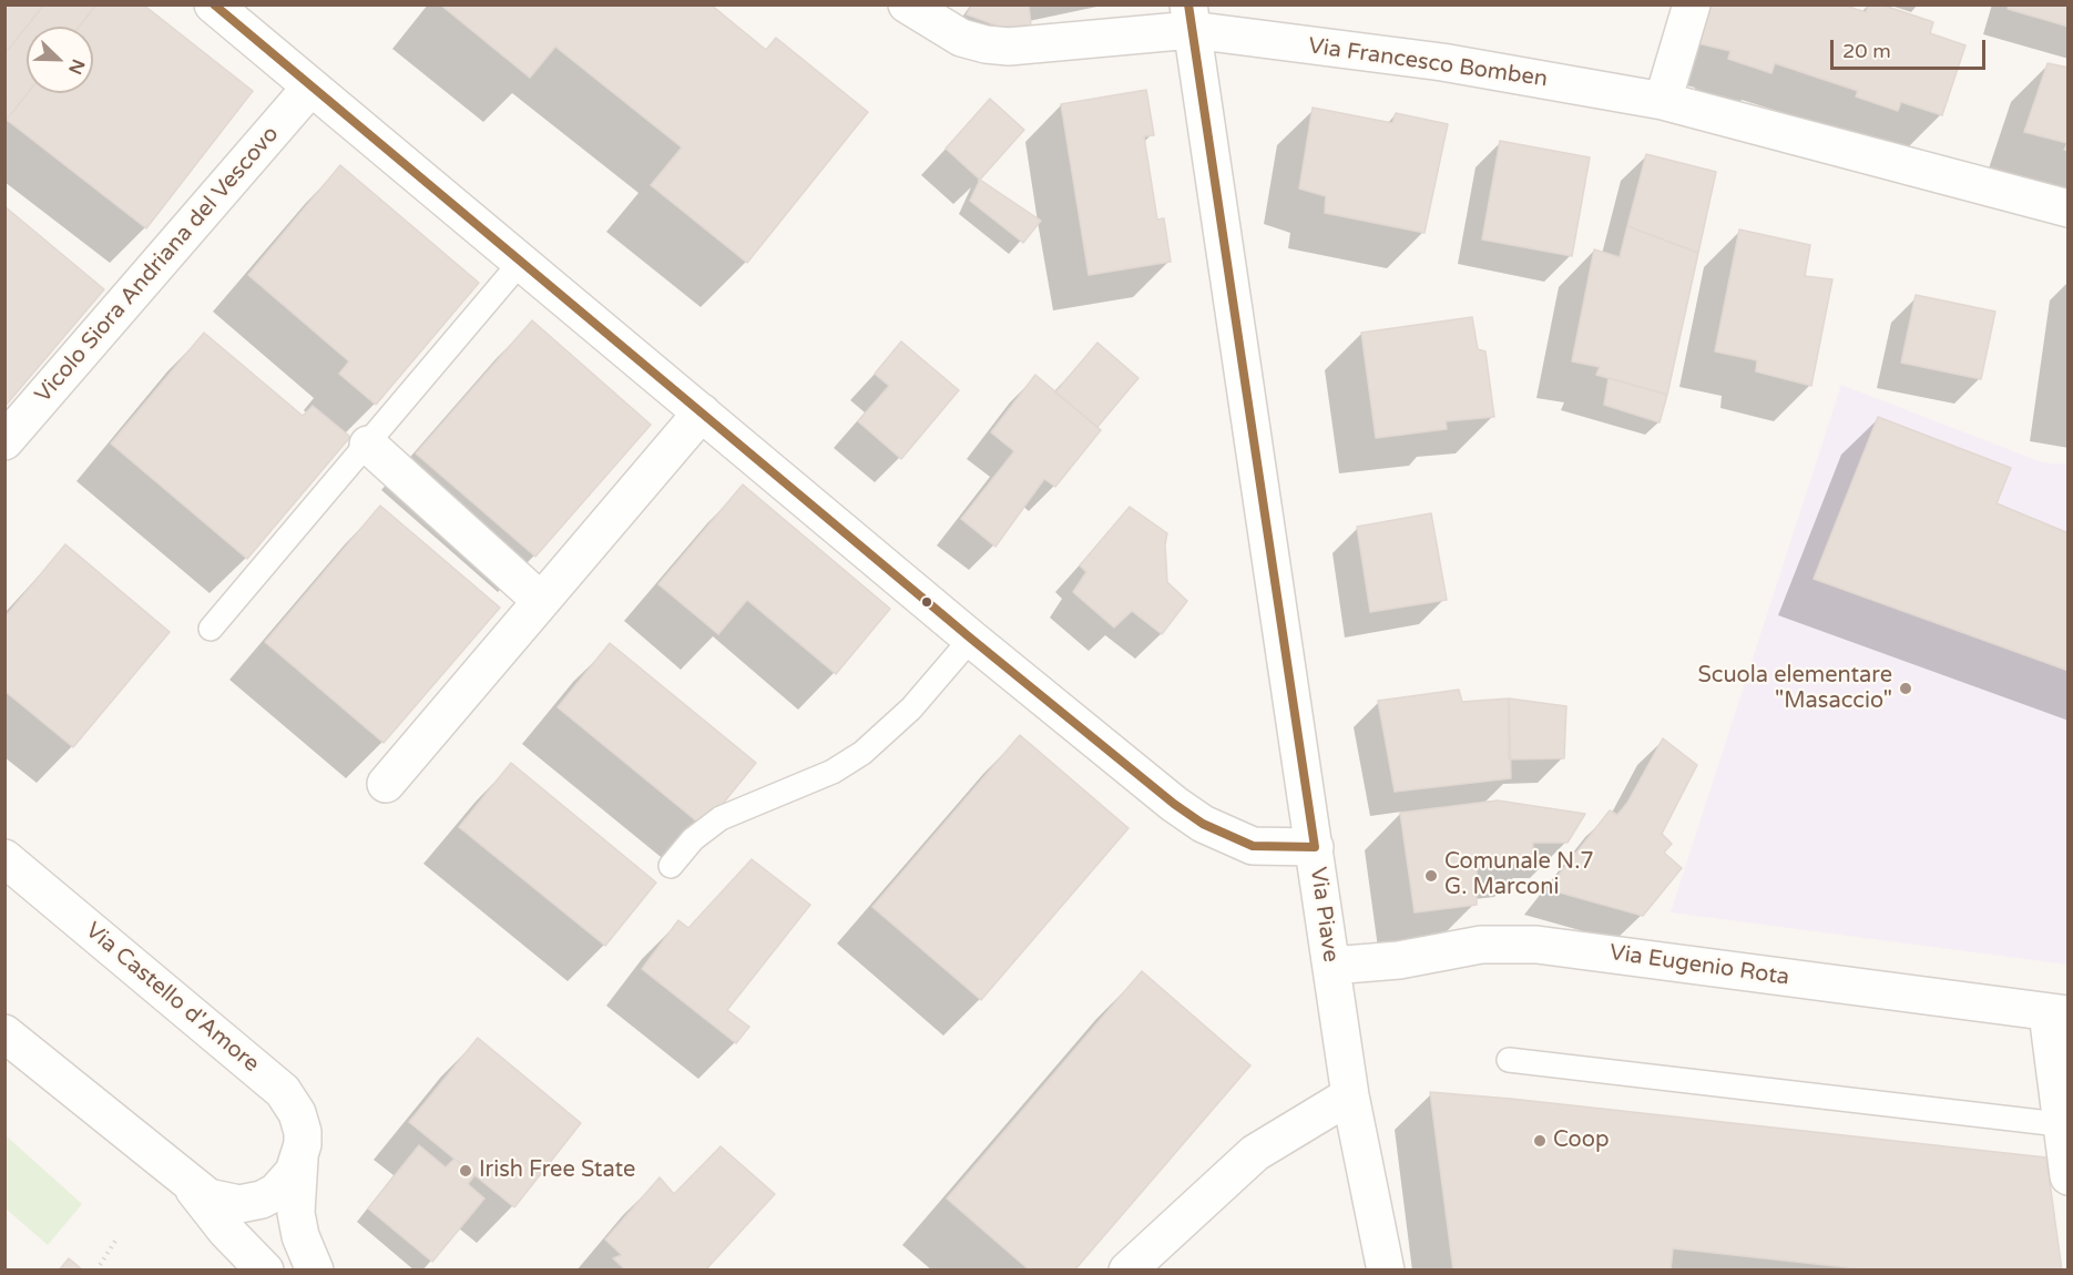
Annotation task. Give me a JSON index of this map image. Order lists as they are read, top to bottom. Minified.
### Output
{"streets":{"street":["Via Francesco Bomben","Vicolo Siora Andriana del Vescovo","Via Piave","Via Eugenio Rota","Via Castello d'Amore"]},"crossings":[["Via Francesco Bomben","Via Piave"],["Via Piave","Via Eugenio Rota"]],"places":["Scuola elementare \"Masaccio\"","Comunale N.7 G. Marconi","Coop","Irish Free State"],"scale_bar":"20 m","north":"bottom right"}
